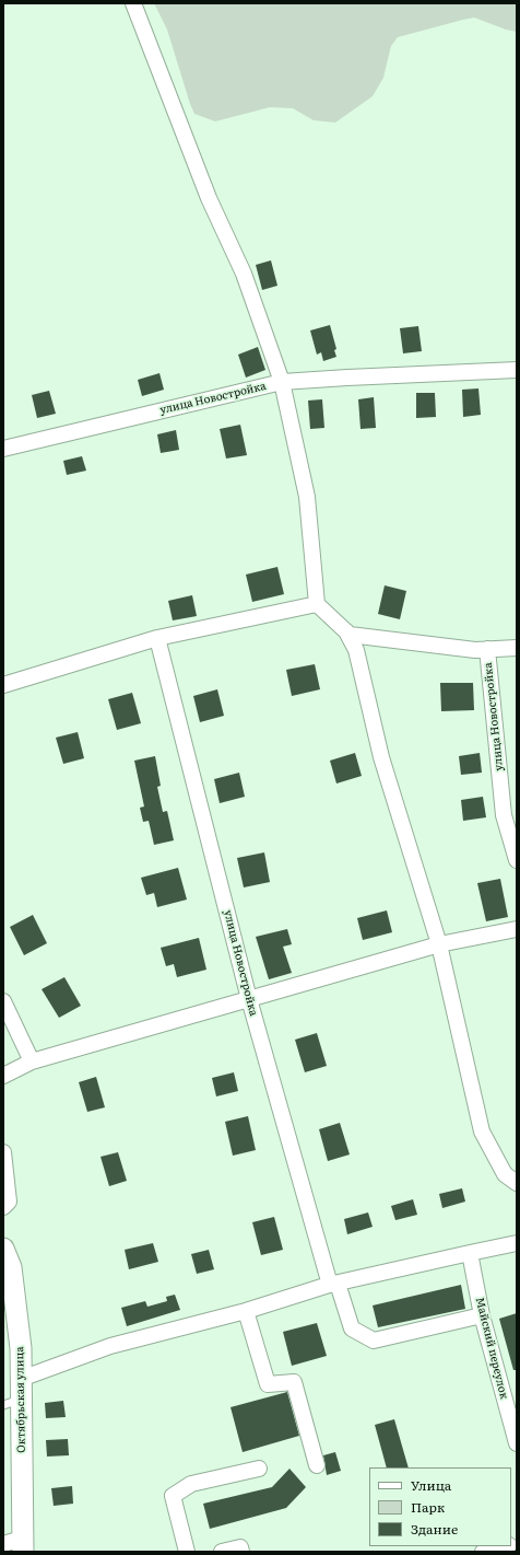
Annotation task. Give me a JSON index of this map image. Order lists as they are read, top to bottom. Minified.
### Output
{"streets":{"street":["улица Новостройка","Майский переулок","Октябрьская улица"]},"crossings":[["улица Новостройка","Майский переулок"]],"legend":["Улица","Парк","Здание"]}
